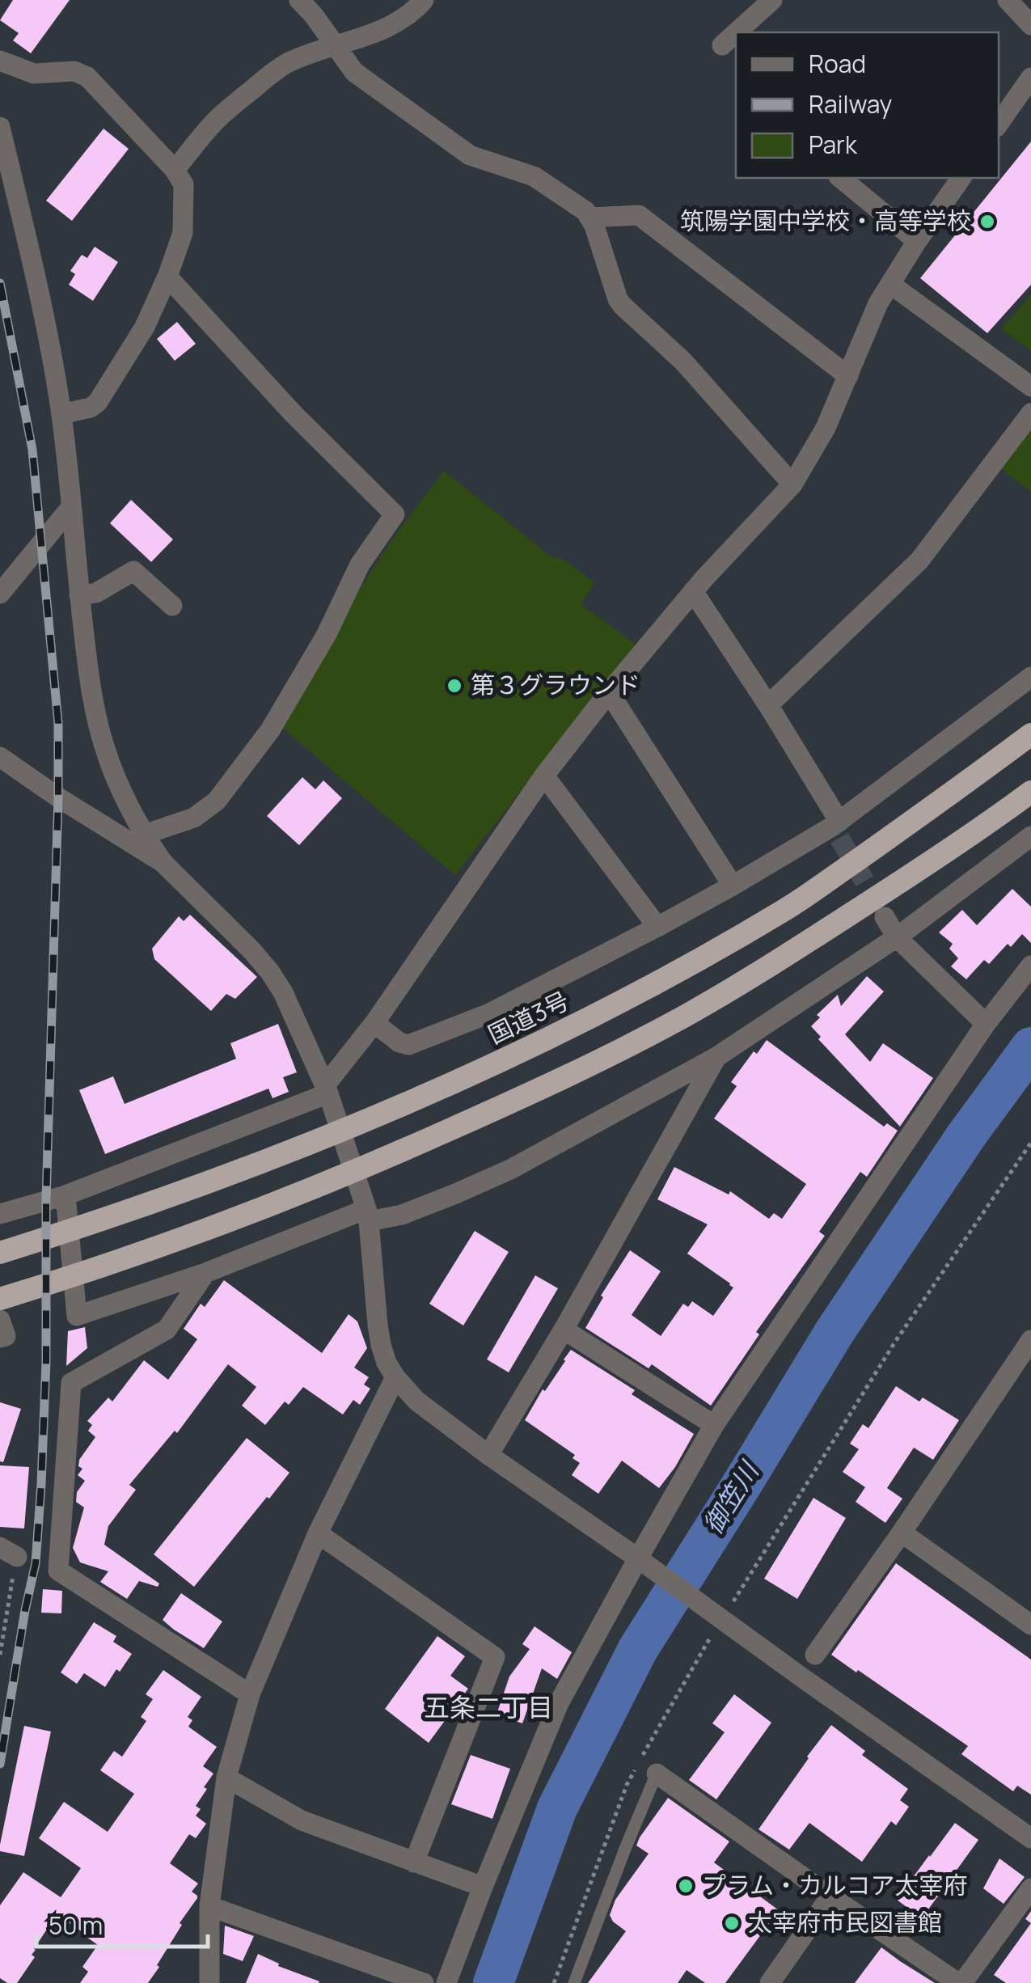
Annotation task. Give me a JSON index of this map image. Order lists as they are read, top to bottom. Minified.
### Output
{"streets":{"highway":["国道3号"]},"districts":["五条二丁目"],"water":["御笠川"],"places":["筑陽学園中学校・高等学校","第３グラウンド","プラム・カルコア太宰府","太宰府市民図書館"],"legend":["Road","Railway","Park"],"scale_bar":"50 m"}
